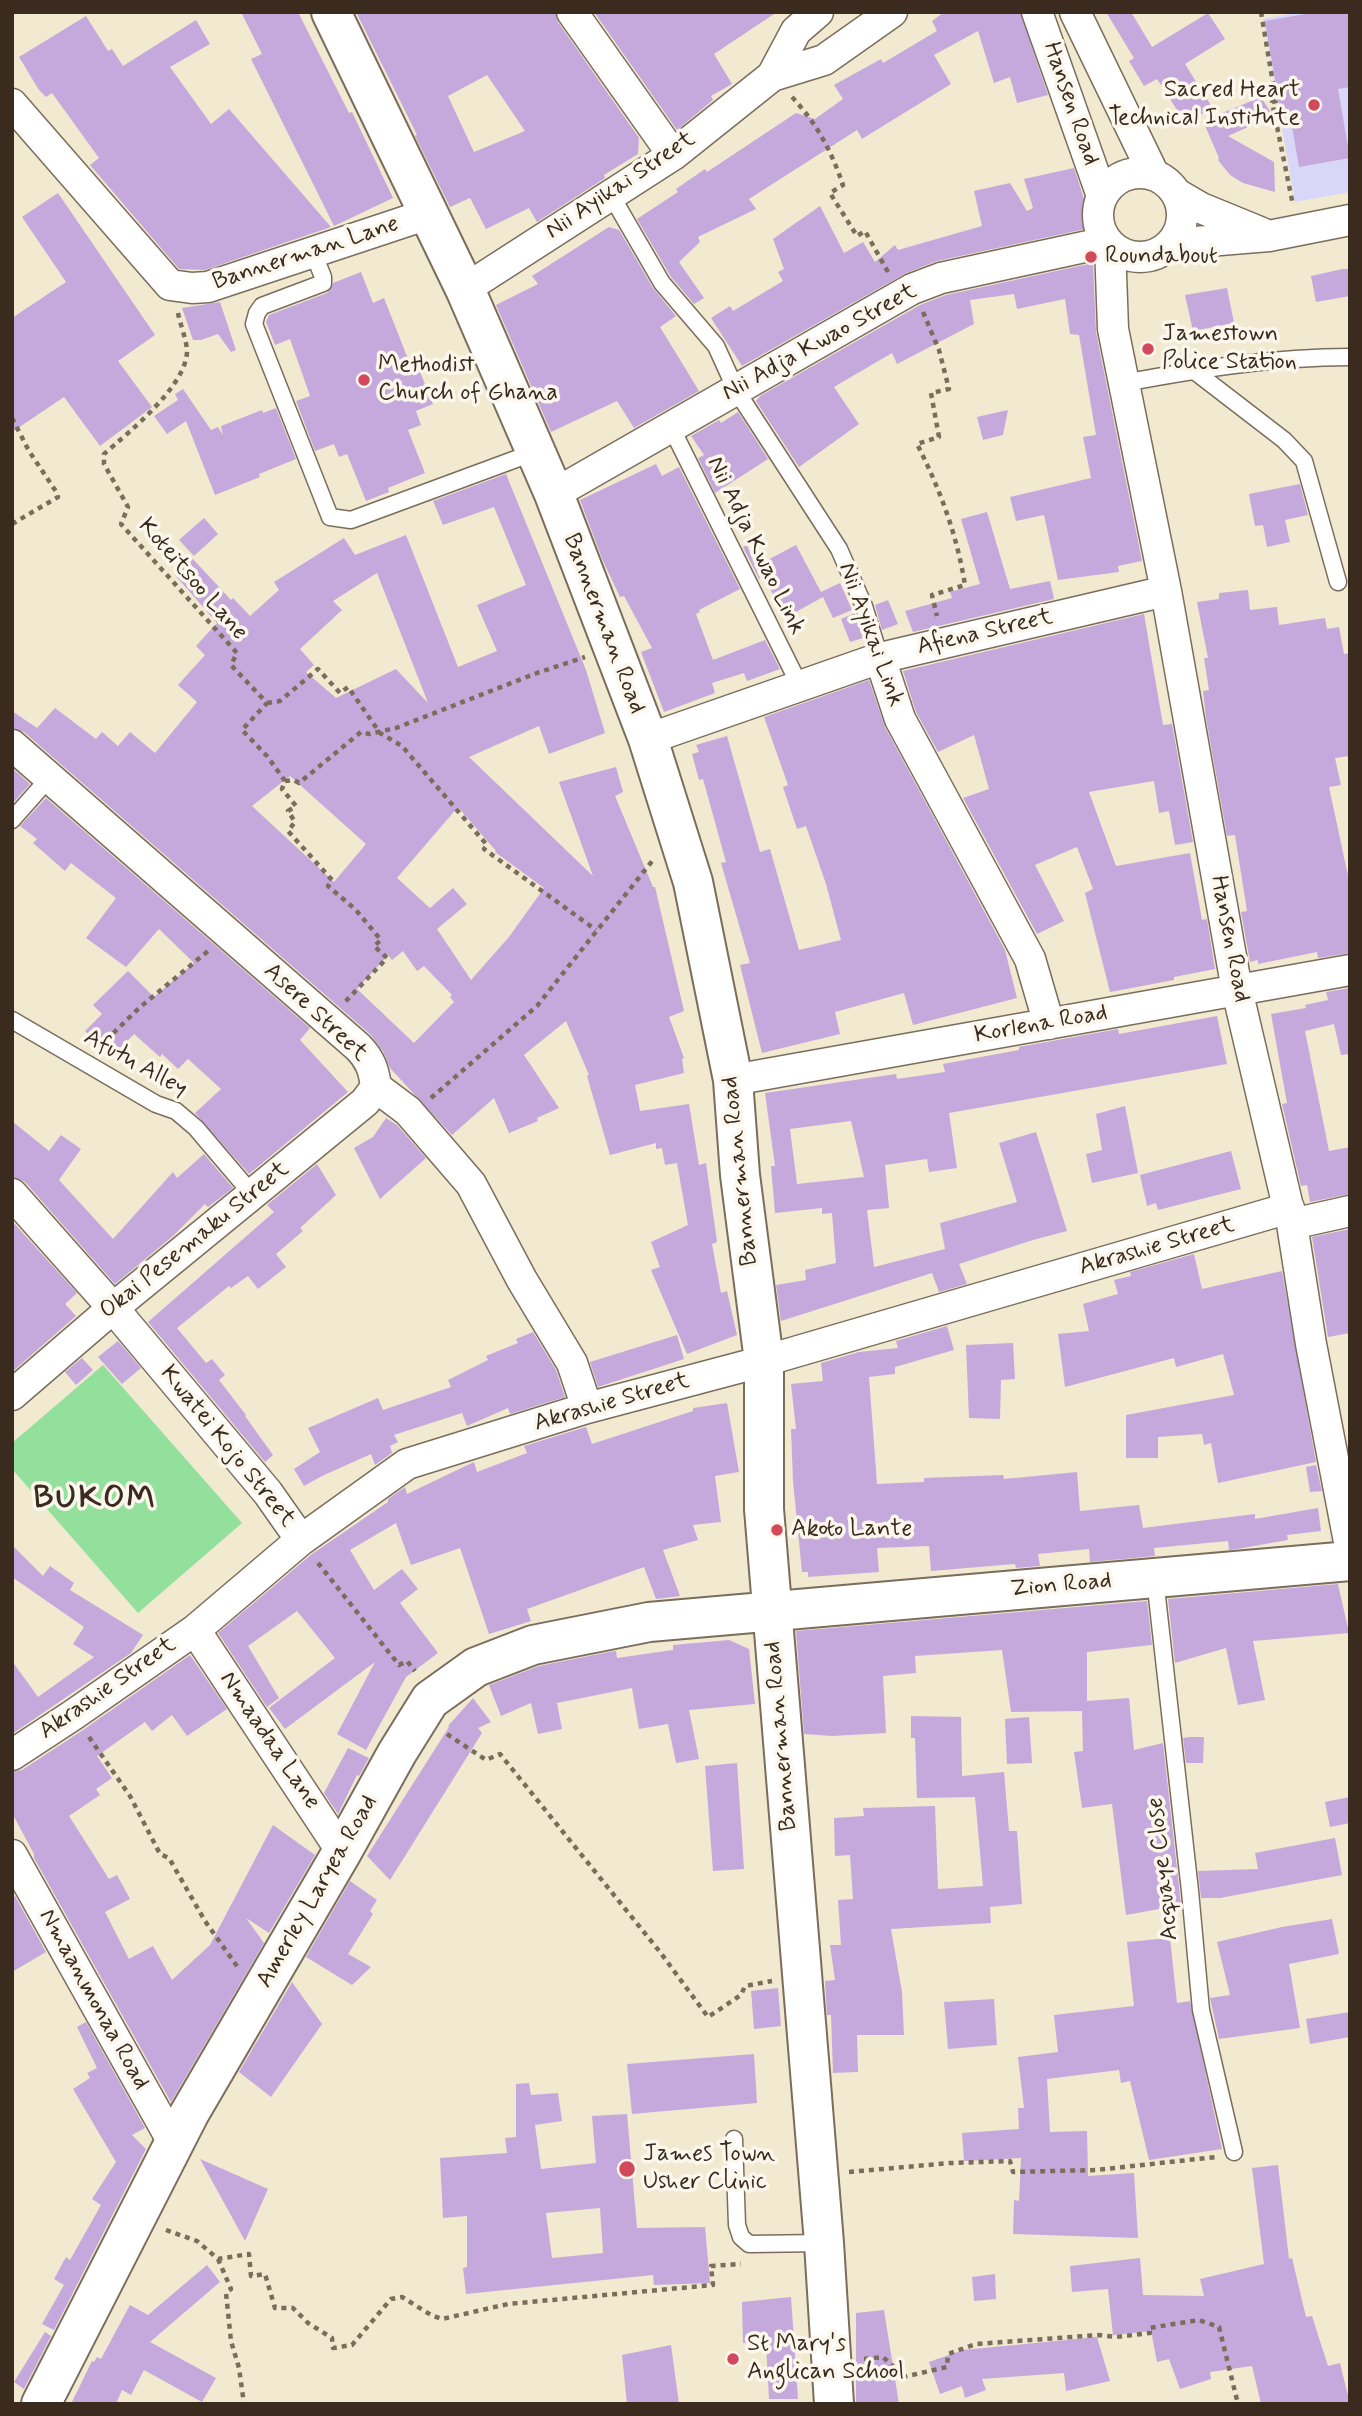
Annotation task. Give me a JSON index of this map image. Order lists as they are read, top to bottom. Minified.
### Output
{"streets":{"street":["Hansen Road","Nii Ayikai Street","Bannerman Lane","Nii Adja Kwao Street","Bannerman Road","Afiena Street","Nii Ayikai Link","Asere Street","Korlena Road","Okai Pesemaku Street","Akrashie Street","Kwatei Kojo Street","Zion Road","Nmaadaa Lane","Amerley Laryea Road","Nmaanmonaa Road"],"lane":["Nii Adja Kwao Link","Afutu Alley","Acquaye Close"],"path":["Koteitsoo Lane"]},"crossings":[["Hansen Road","Nii Adja Kwao Street"],["Hansen Road","Afiena Street"],["Hansen Road","Korlena Road"],["Hansen Road","Akrashie Street"],["Nii Ayikai Street","Bannerman Road"],["Nii Ayikai Street","Nii Ayikai Link"],["Bannerman Lane","Koteitsoo Lane"],["Bannerman Lane","Bannerman Road"],["Nii Adja Kwao Street","Nii Adja Kwao Link"],["Nii Adja Kwao Street","Bannerman Road"],["Nii Adja Kwao Street","Nii Ayikai Link"],["Nii Adja Kwao Link","Afiena Street"],["Bannerman Road","Afiena Street"],["Bannerman Road","Korlena Road"],["Bannerman Road","Akrashie Street"],["Bannerman Road","Zion Road"],["Bannerman Road","Amerley Laryea Road"],["Afiena Street","Nii Ayikai Link"],["Nii Ayikai Link","Korlena Road"],["Asere Street","Okai Pesemaku Street"],["Asere Street","Akrashie Street"],["Afutu Alley","Okai Pesemaku Street"],["Okai Pesemaku Street","Kwatei Kojo Street"],["Akrashie Street","Kwatei Kojo Street"],["Akrashie Street","Nmaadaa Lane"],["Kwatei Kojo Street","Amerley Laryea Road"],["Zion Road","Acquaye Close"],["Zion Road","Amerley Laryea Road"],["Nmaadaa Lane","Amerley Laryea Road"],["Amerley Laryea Road","Nmaanmonaa Road"]],"districts":["BUKOM"],"places":["Sacred Heart Technical Institute","Roundabout","Jamestown Police Station","Methodist Church of Ghana","Akoto Lante","James Town Usher Clinic","St Mary's Anglican School"]}
